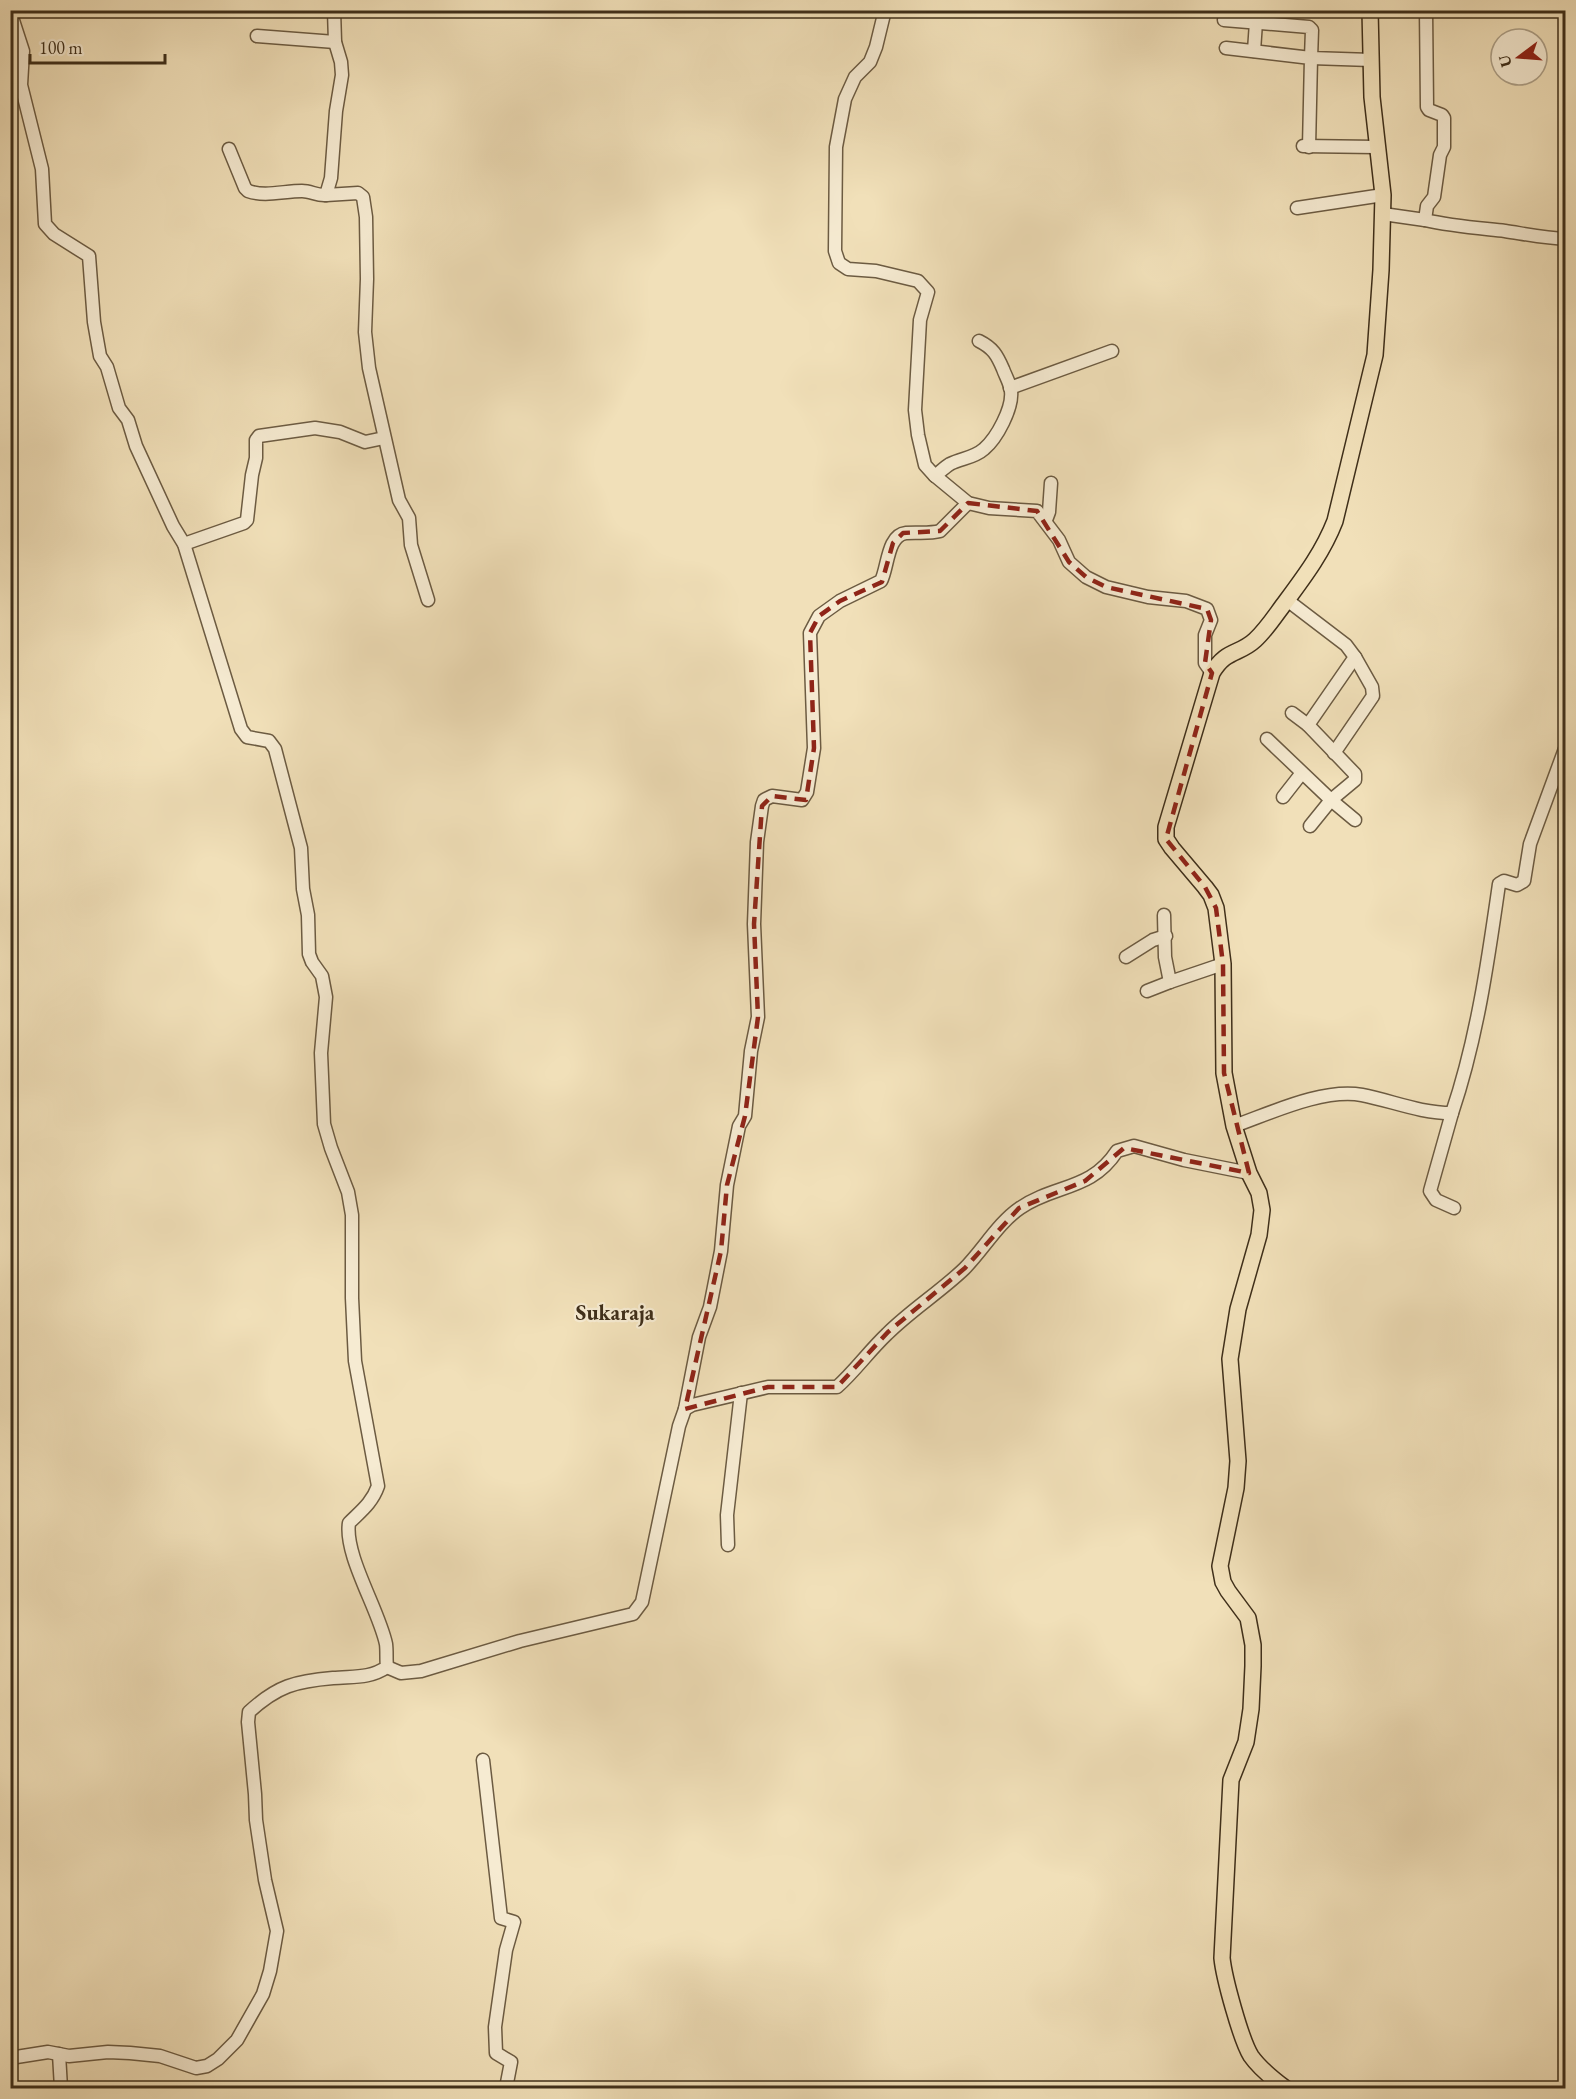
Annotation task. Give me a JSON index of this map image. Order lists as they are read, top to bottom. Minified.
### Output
{"districts":["Sukaraja"],"scale_bar":"100 m","north":"left"}
